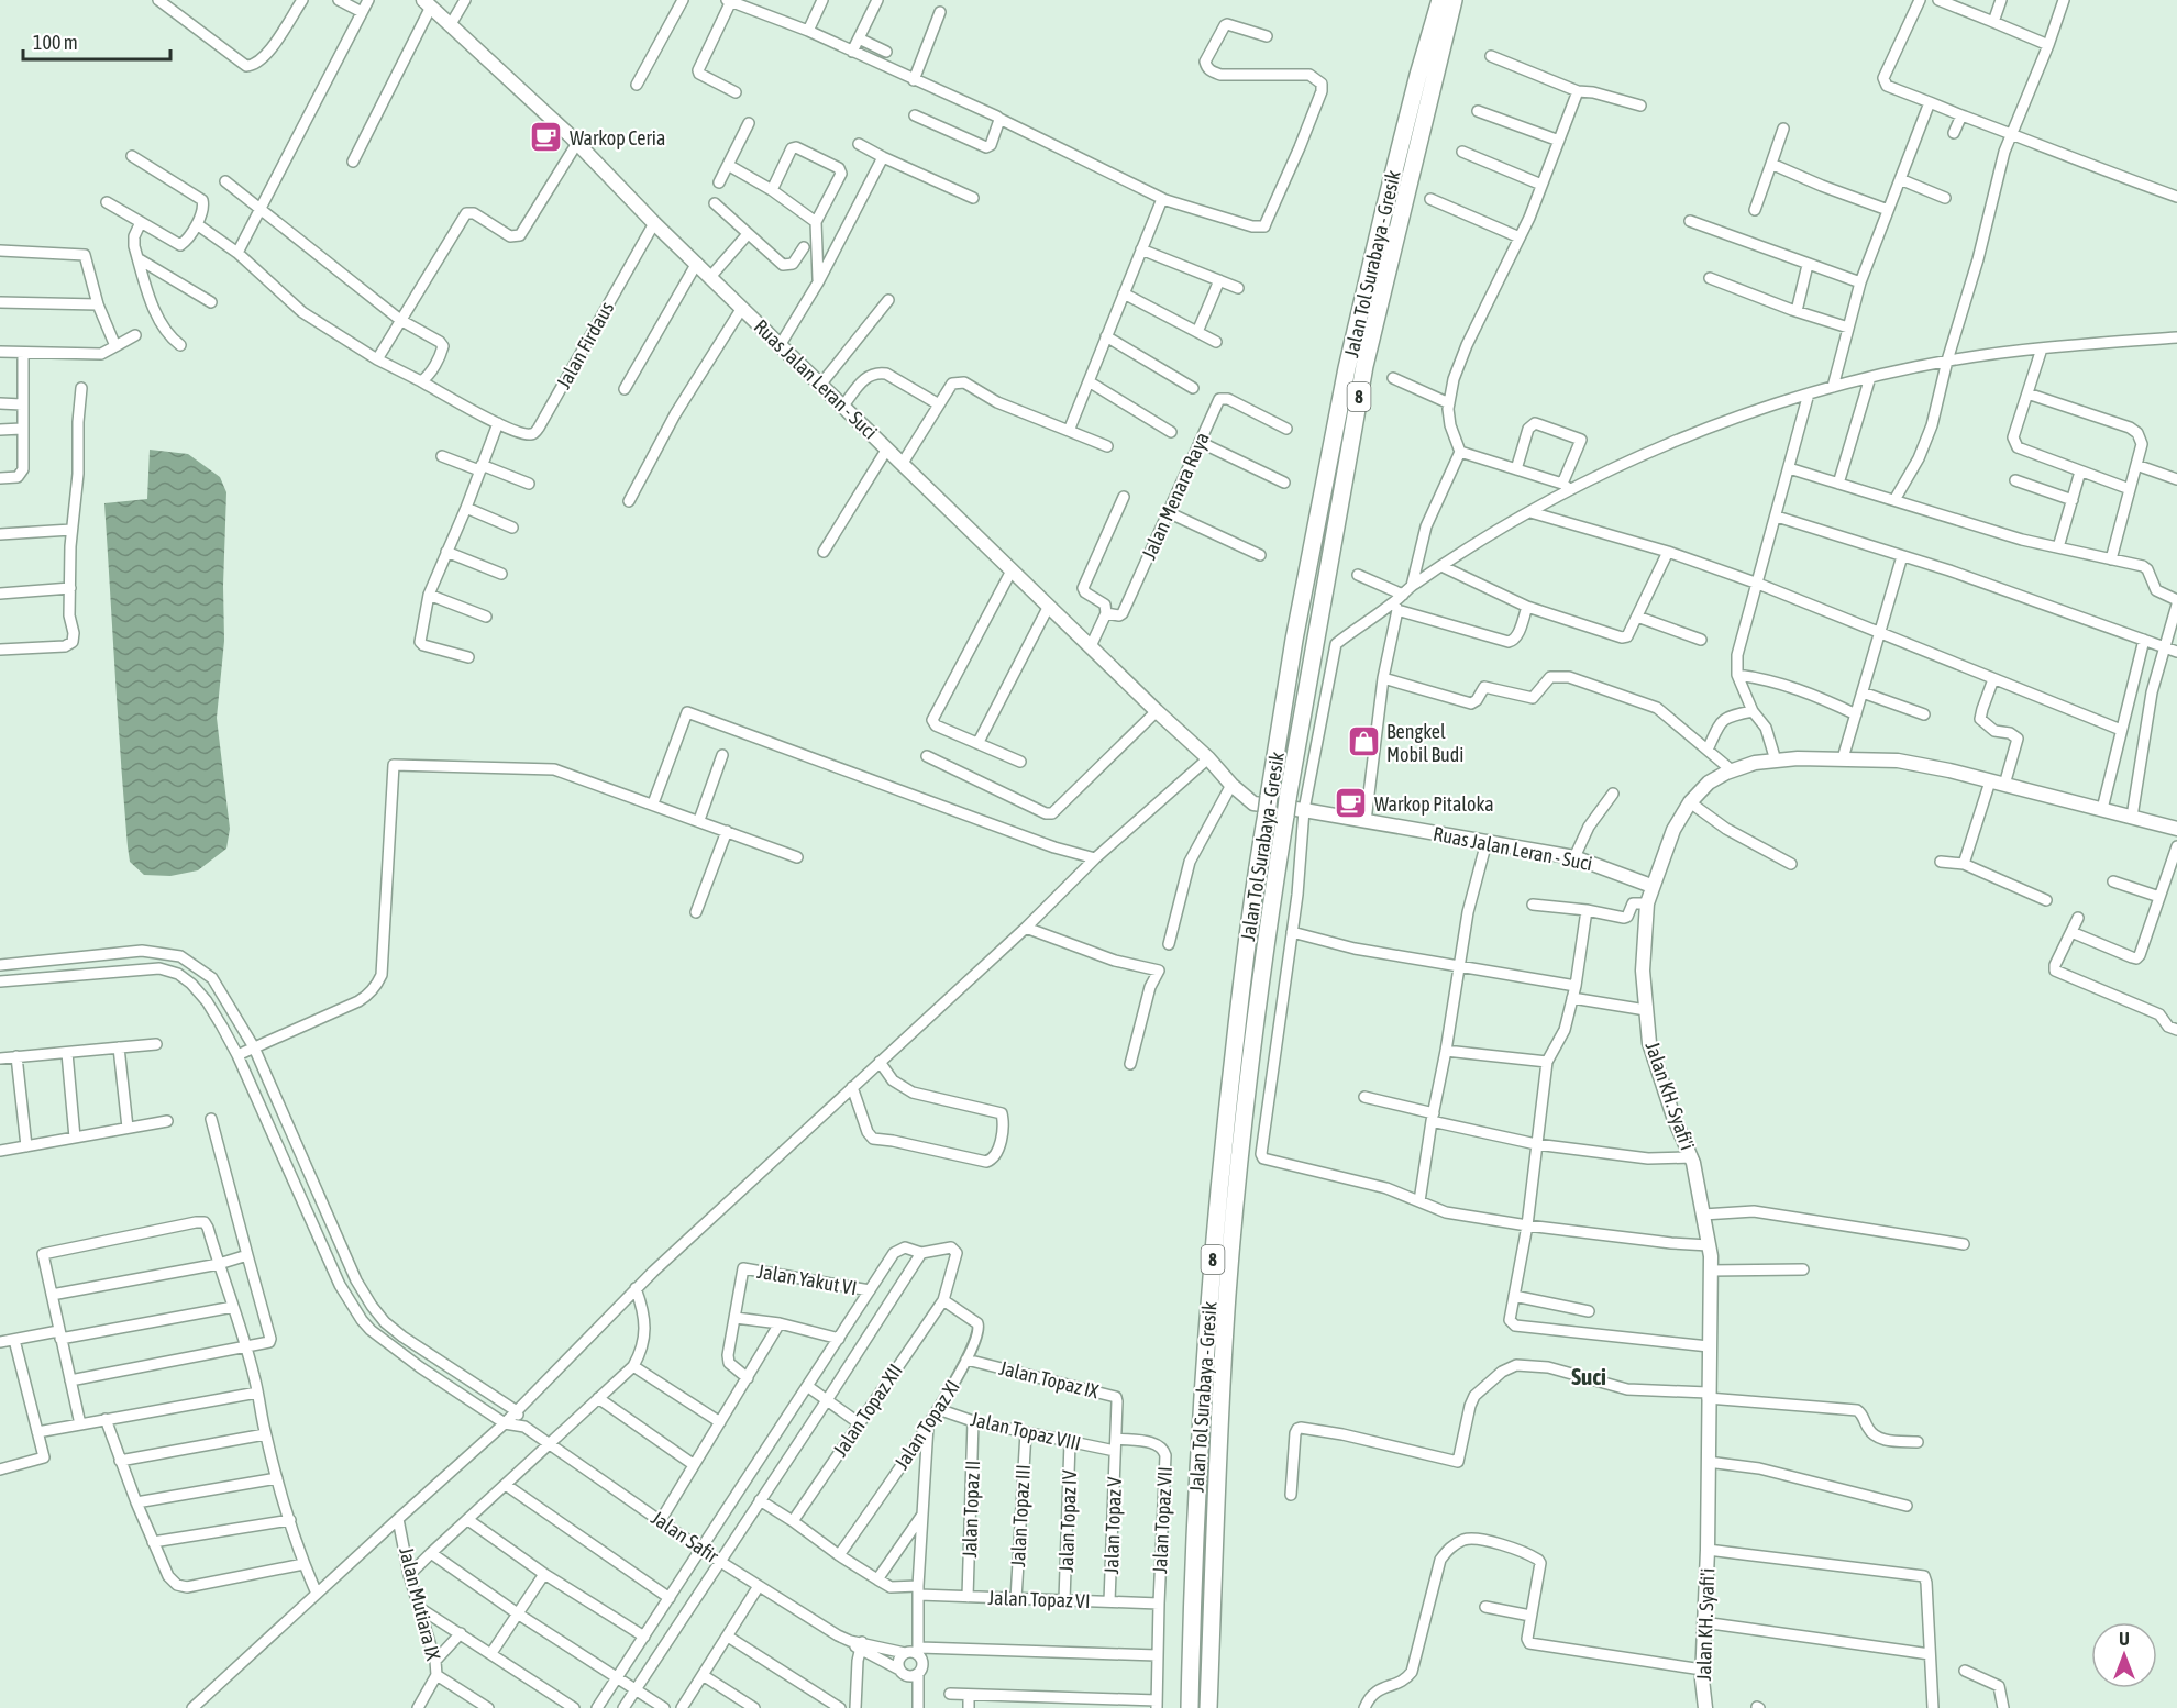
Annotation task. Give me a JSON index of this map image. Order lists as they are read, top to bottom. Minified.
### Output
{"streets":{"highway":["Jalan Tol Surabaya - Gresik","8"],"main road":["Ruas Jalan Leran - Suci","Jalan KH. Syafi'i"],"street":["Jalan Firdaus","Jalan Menara Raya","Jalan Yakut VI","Jalan Topaz IX","Jalan Topaz XII","Jalan Topaz XI","Jalan Topaz VIII","Jalan Topaz II","Jalan Topaz III","Jalan Topaz VII","Jalan Topaz IV","Jalan Topaz V","Jalan Safir","Jalan Topaz VI","Jalan Mutiara IX"]},"crossings":[["Jalan Tol Surabaya - Gresik","Ruas Jalan Leran - Suci"],["Jalan Firdaus","Ruas Jalan Leran - Suci"],["Ruas Jalan Leran - Suci","Jalan KH. Syafi'i"],["Jalan Topaz IX","Jalan Topaz XI"],["Jalan Topaz IX","Jalan Topaz VIII"],["Jalan Topaz IX","Jalan Topaz VII"],["Jalan Topaz IX","Jalan Topaz V"],["Jalan Topaz XII","Jalan Topaz XI"],["Jalan Topaz XII","Jalan Topaz VI"],["Jalan Topaz XI","Jalan Topaz VIII"],["Jalan Topaz XI","Jalan Topaz VI"],["Jalan Topaz VIII","Jalan Topaz II"],["Jalan Topaz VIII","Jalan Topaz III"],["Jalan Topaz VIII","Jalan Topaz IV"],["Jalan Topaz VIII","Jalan Topaz V"],["Jalan Topaz II","Jalan Topaz VI"],["Jalan Topaz III","Jalan Topaz VI"],["Jalan Topaz VII","Jalan Topaz VI"],["Jalan Topaz IV","Jalan Topaz VI"],["Jalan Topaz V","Jalan Topaz VI"]],"districts":["Suci"],"places":{"cafe":["Warkop Ceria","Warkop Pitaloka"],"shop":["Bengkel Mobil Budi"]},"scale_bar":"100 m","north":"top"}
